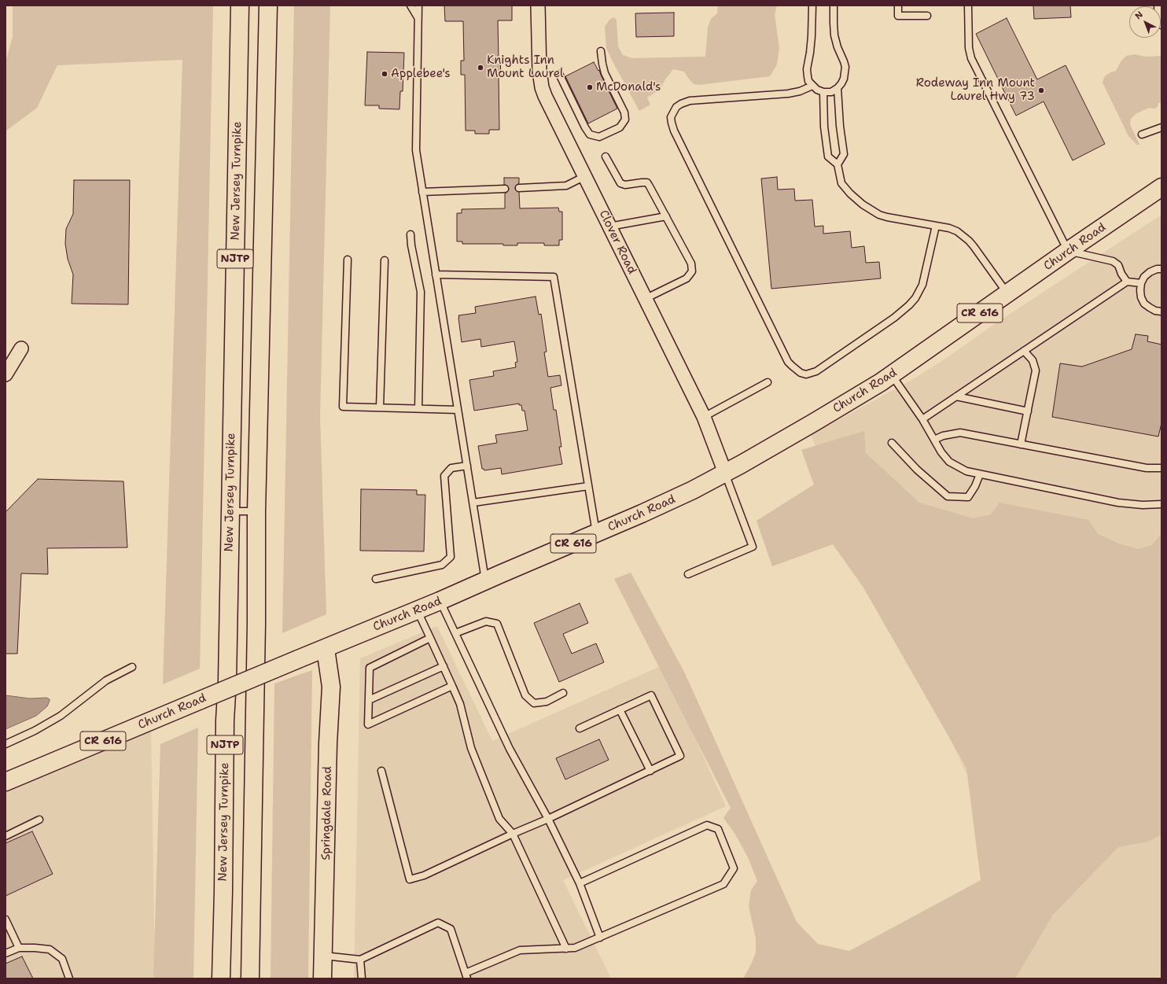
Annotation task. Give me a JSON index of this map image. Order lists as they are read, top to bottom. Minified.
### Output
{"streets":{"main road":["New Jersey Turnpike","Church Road","NJTP","CR 616","Springdale Road"],"street":["Clover Road"]},"crossings":[["Clover Road","Church Road"],["Church Road","Springdale Road"]],"places":["Knights Inn Mount Laurel","Applebee's","McDonald's","Rodeway Inn Mount Laurel Hwy 73"],"north":"top left"}
